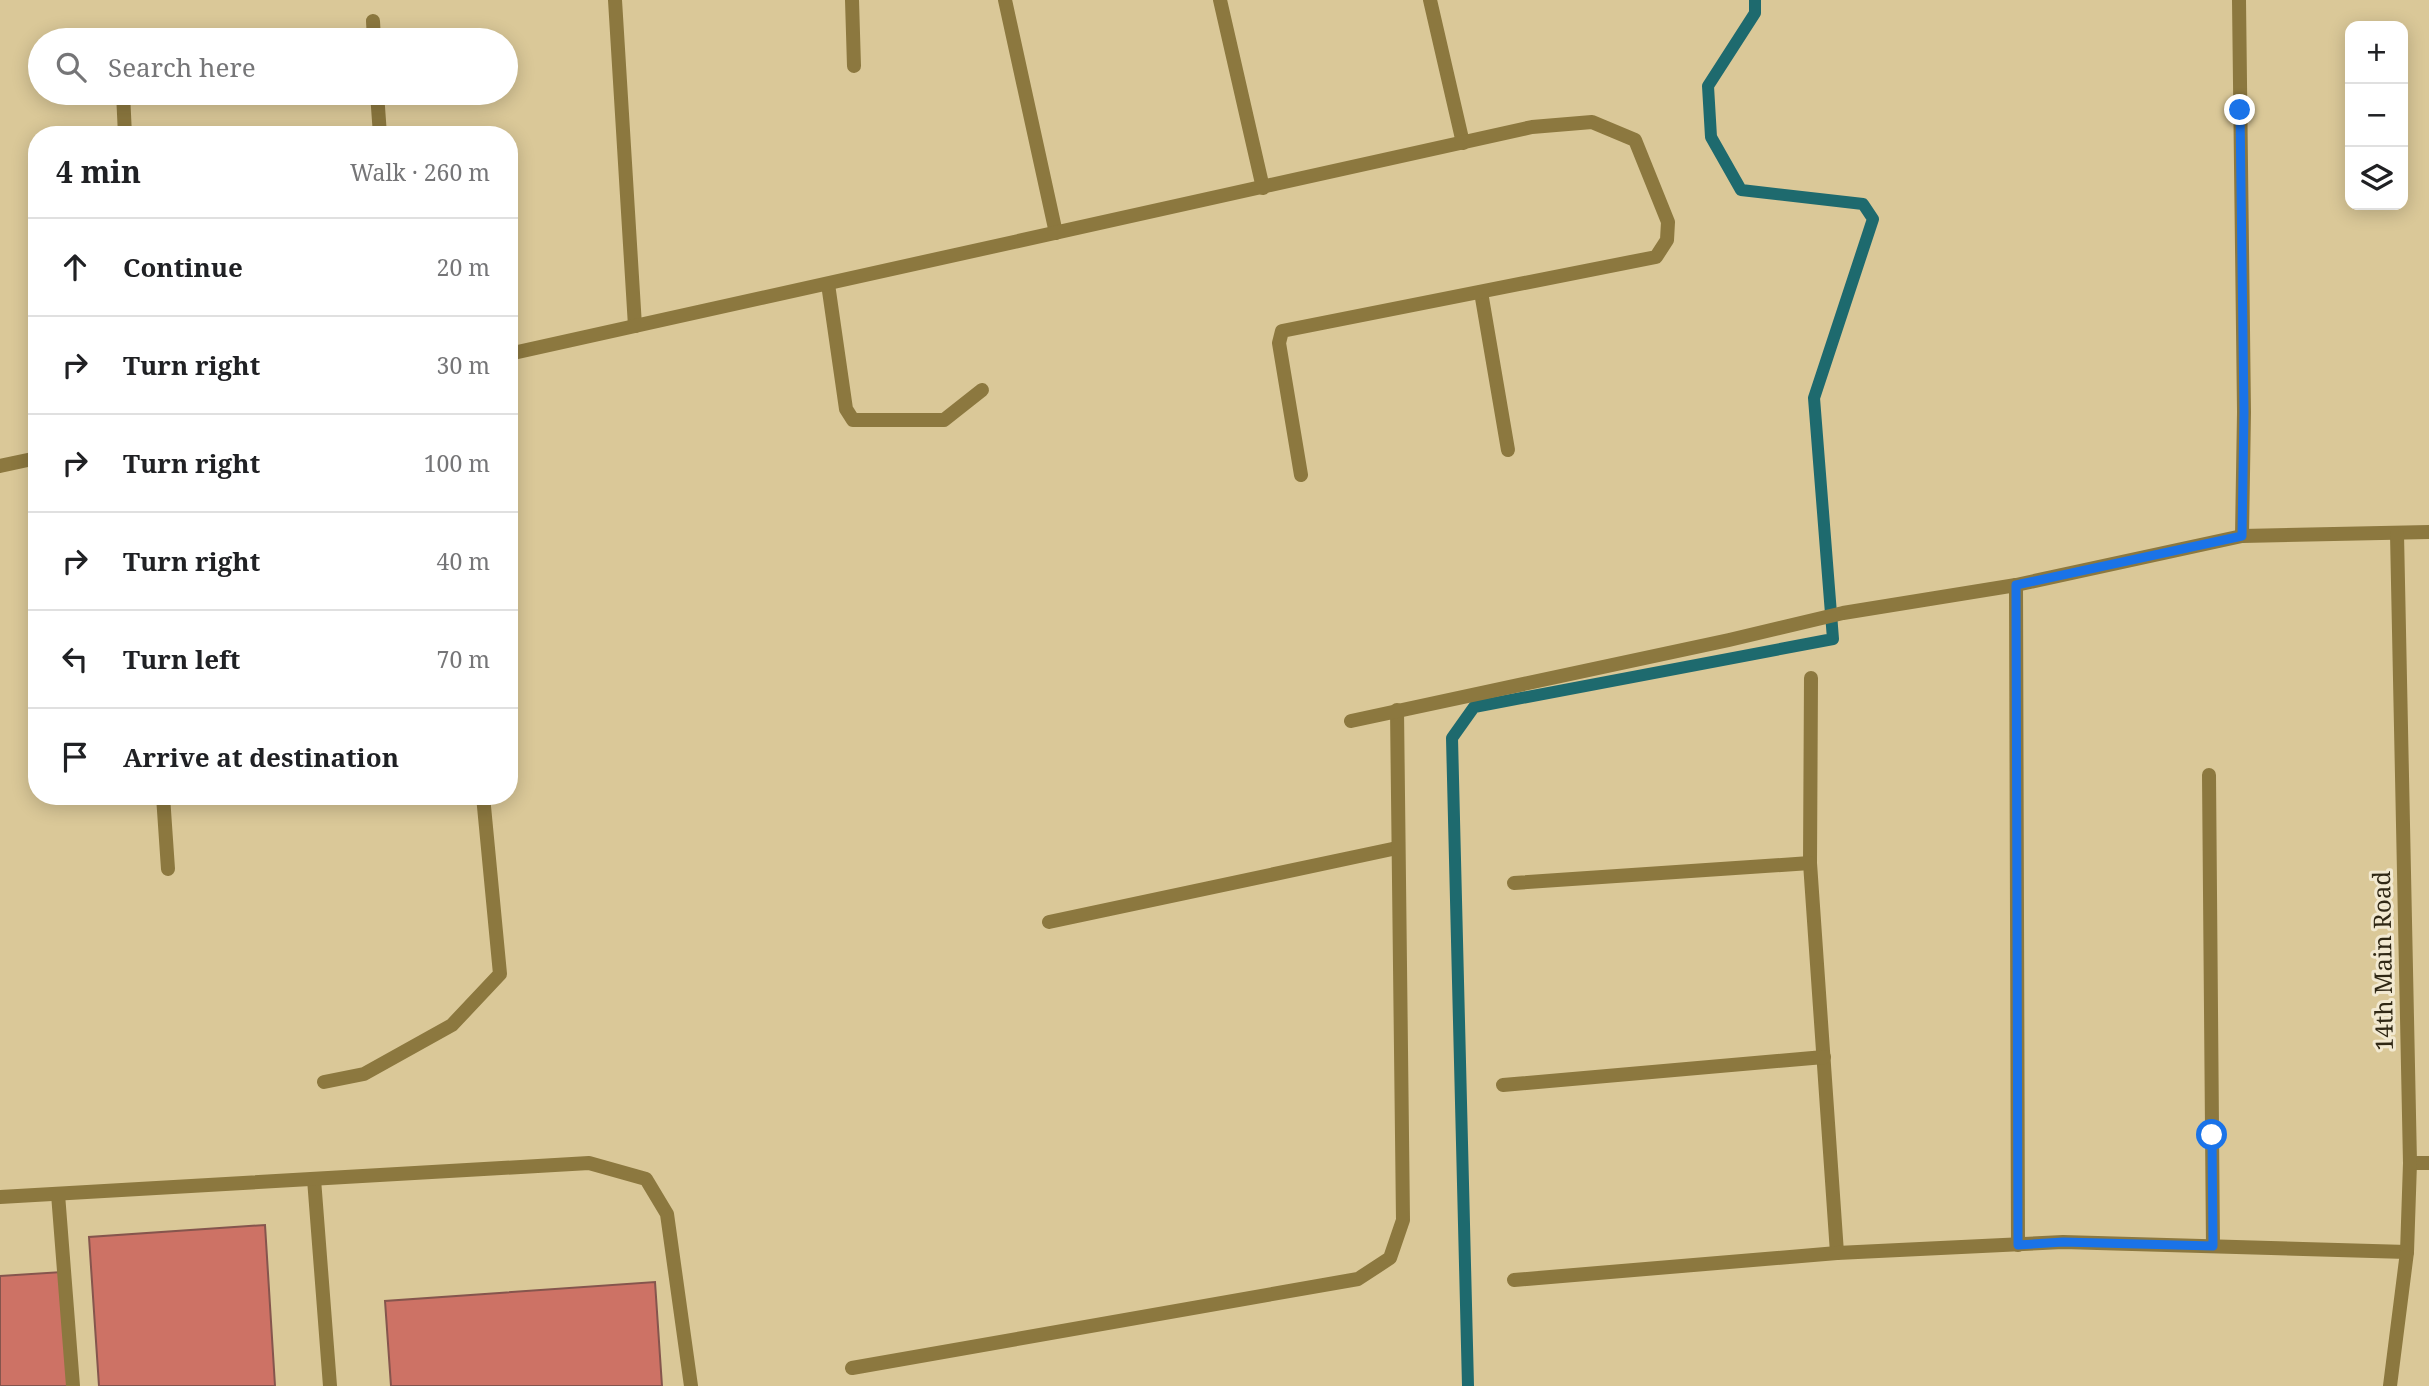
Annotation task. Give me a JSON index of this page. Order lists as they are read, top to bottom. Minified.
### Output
{"streets":{"street":["14th Main Road"]},"page":{"map_buttons":["+","−"],"search":"Search here","heading":["4 min","Walk · 260 m"],"list":[["Continue","20 m"],["Turn right","30 m"],["Turn right","100 m"],["Turn right","40 m"],["Turn left","70 m"],"Arrive at destination"]}}
